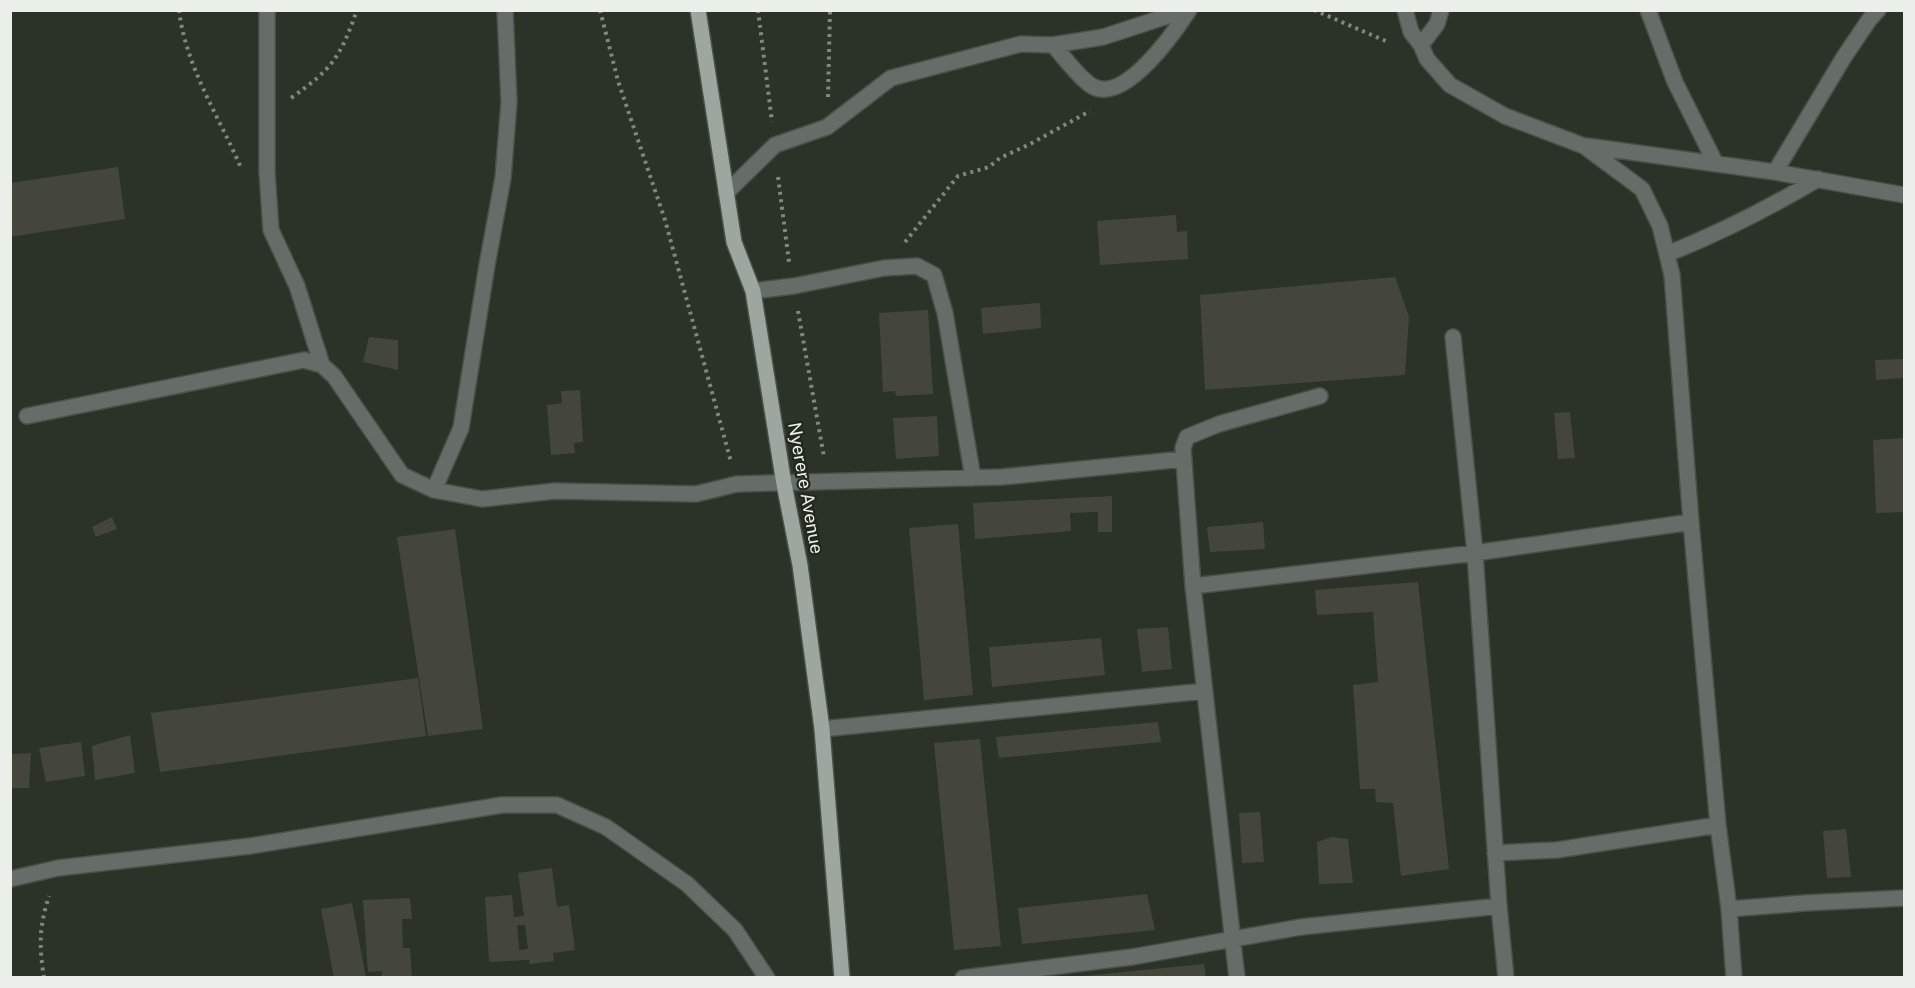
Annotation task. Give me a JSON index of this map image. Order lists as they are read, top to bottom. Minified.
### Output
{"streets":{"main road":["Nyerere Avenue"]}}
